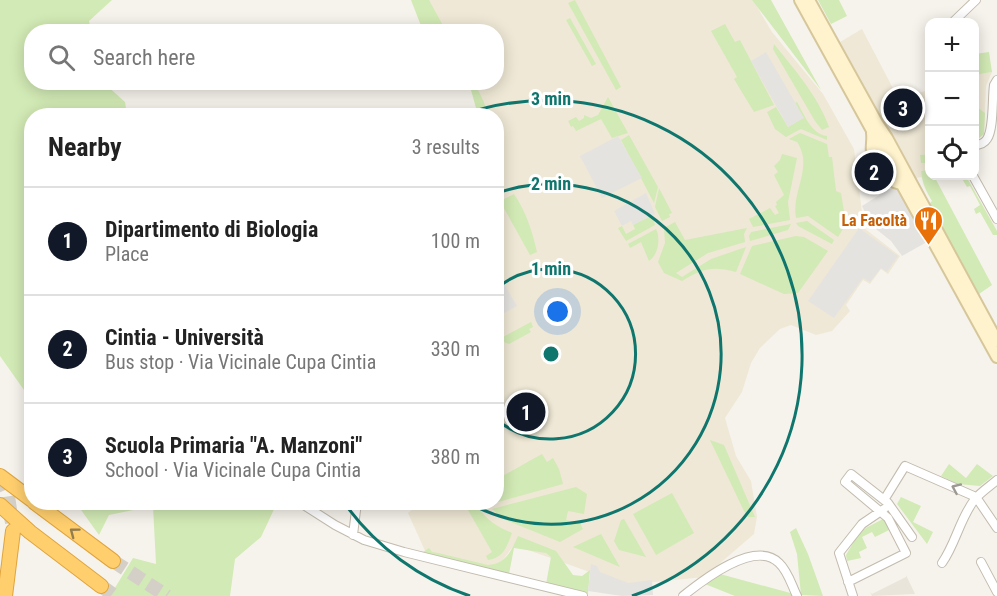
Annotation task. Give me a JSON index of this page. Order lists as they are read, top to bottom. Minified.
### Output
{"places":{"restaurant":["La Facoltà"]},"page":{"map_buttons":["+","−"],"search":"Search here","pins":["3","2","1"],"heading":["Nearby","3 results"],"list":[{"mark":"1","name":"Dipartimento di Biologia","note":"Place","value":"100 m"},{"mark":"2","name":"Cintia - Università","note":"Bus stop · Via Vicinale Cupa Cintia","value":"330 m"},{"mark":"3","name":"Scuola Primaria \"A. Manzoni\"","note":"School · Via Vicinale Cupa Cintia","value":"380 m"}]},"rings":["3 min","2 min","1 min"]}
